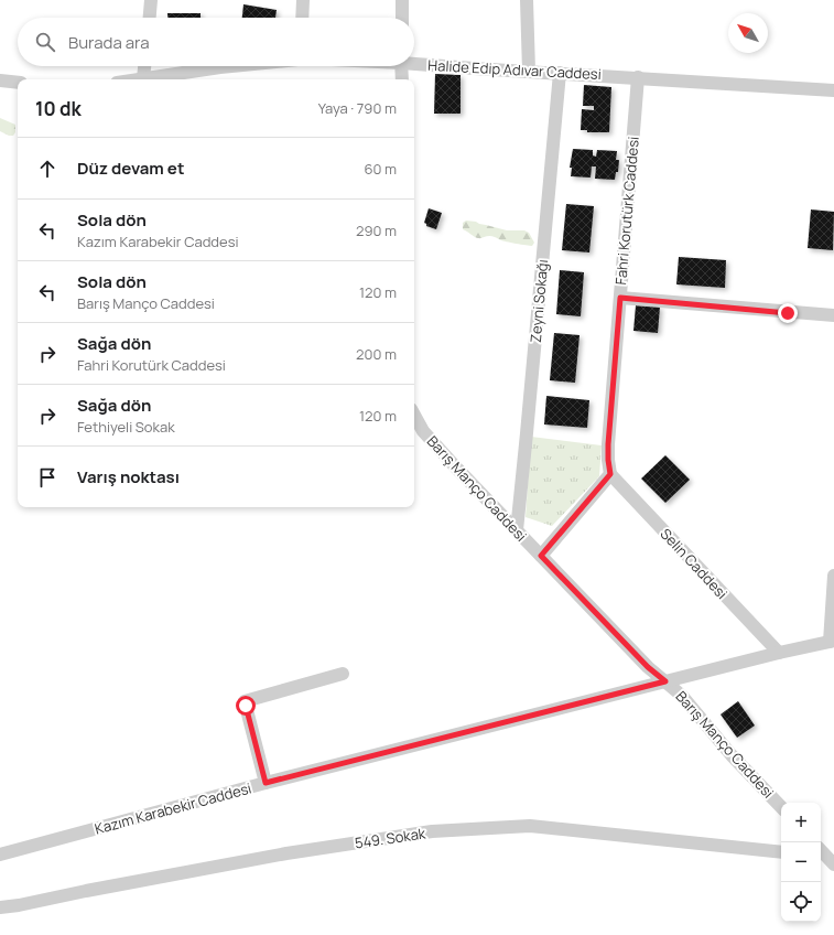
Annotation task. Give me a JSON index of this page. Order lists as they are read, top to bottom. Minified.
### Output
{"streets":{"street":["Halide Edip Adıvar Caddesi","Fahri Korutürk Caddesi","Zeyni Sokağı","Barış Manço Caddesi","Selin Caddesi","Kazım Karabekir Caddesi","549. Sokak"]},"crossings":[["Halide Edip Adıvar Caddesi","Fahri Korutürk Caddesi"],["Halide Edip Adıvar Caddesi","Zeyni Sokağı"],["Fahri Korutürk Caddesi","Selin Caddesi"],["Zeyni Sokağı","Barış Manço Caddesi"],["Barış Manço Caddesi","Kazım Karabekir Caddesi"],["Selin Caddesi","Kazım Karabekir Caddesi"]],"north":"top left","page":{"search":"Burada ara","heading":["10 dk","Yaya · 790 m"],"list":[["Düz devam et","60 m"],["Sola dön","Kazım Karabekir Caddesi","290 m"],["Sola dön","Barış Manço Caddesi","120 m"],["Sağa dön","Fahri Korutürk Caddesi","200 m"],["Sağa dön","Fethiyeli Sokak","120 m"],"Varış noktası"],"map_buttons":["+","−"]}}
